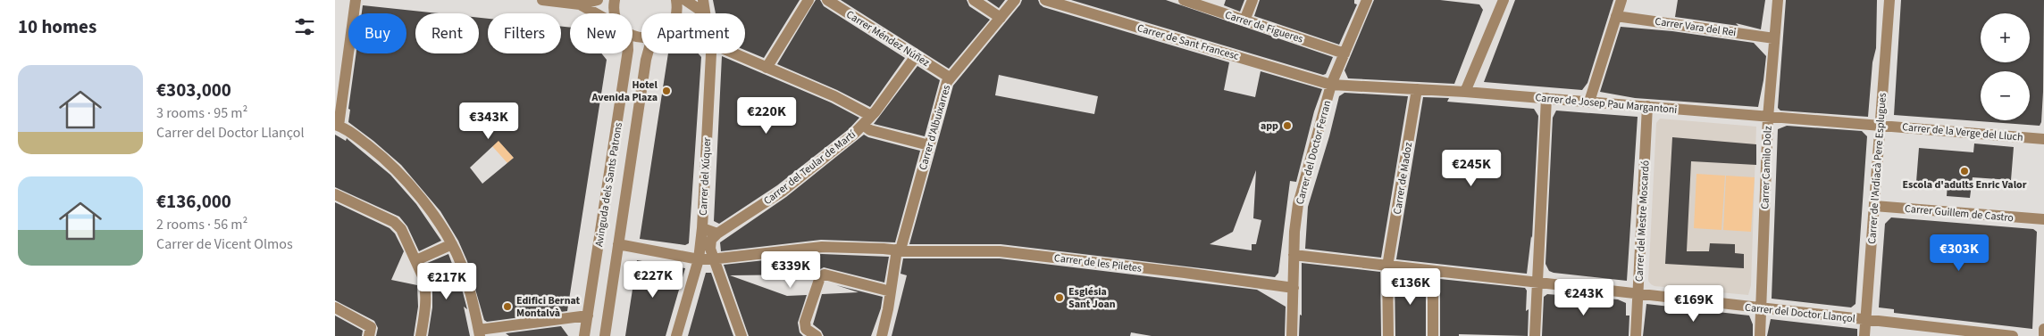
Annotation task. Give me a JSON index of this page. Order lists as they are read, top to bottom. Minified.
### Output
{"streets":{"street":["Carrer de Figueres","Carrer Vara del Rei","Carrer Méndez Núñez","Carrer de Sant Francesc","Carrer de Josep Pau Margantoni","Carrer d'Albuixarres","Carrer de la Verge del Lluch","Carrer del Doctor Ferran","Carrer del Teular de Martí","Carrer Camilo Dolz","Carrer de l'Ardiacà Pere Esplugues","Carrer del Xúquer","Carrer de Madoz","Avinguda dels Sants Patrons","Carrer Guillem de Castro","Carrer del Mestre Moscardó","Carrer de les Piletes","Carrer del Doctor Llançol"]},"crossings":[["Carrer de Figueres","Carrer del Doctor Ferran"],["Carrer Vara del Rei","Carrer Camilo Dolz"],["Carrer Méndez Núñez","Carrer d'Albuixarres"],["Carrer Méndez Núñez","Carrer del Teular de Martí"],["Carrer de Sant Francesc","Carrer de Josep Pau Margantoni"],["Carrer de Sant Francesc","Carrer del Doctor Ferran"],["Carrer de Josep Pau Margantoni","Carrer de la Verge del Lluch"],["Carrer de Josep Pau Margantoni","Carrer del Doctor Ferran"],["Carrer de Josep Pau Margantoni","Carrer Camilo Dolz"],["Carrer de Josep Pau Margantoni","Carrer de l'Ardiacà Pere Esplugues"],["Carrer de Josep Pau Margantoni","Carrer de Madoz"],["Carrer de Josep Pau Margantoni","Carrer del Mestre Moscardó"],["Carrer d'Albuixarres","Carrer de les Piletes"],["Carrer de la Verge del Lluch","Carrer de l'Ardiacà Pere Esplugues"],["Carrer del Doctor Ferran","Carrer de les Piletes"],["Carrer del Doctor Ferran","Carrer del Doctor Llançol"],["Carrer Camilo Dolz","Carrer del Doctor Llançol"],["Carrer de l'Ardiacà Pere Esplugues","Carrer Guillem de Castro"],["Carrer de l'Ardiacà Pere Esplugues","Carrer del Doctor Llançol"],["Carrer del Xúquer","Carrer de les Piletes"],["Carrer de Madoz","Carrer del Doctor Llançol"],["Avinguda dels Sants Patrons","Carrer de les Piletes"],["Carrer del Mestre Moscardó","Carrer del Doctor Llançol"]],"places":["Hotel Avenida Plaza","app","Escola d'adults Enric Valor","Església Sant Joan","Edifici Bernat Montalvà"],"page":{"heading":"10 homes","map_buttons":["+","−"],"chip":["Buy","Rent","Filters","New","Apartment"],"list":[{"name":"€303,000","note":"3 rooms · 95 m² · Carrer del Doctor Llançol"},{"name":"€136,000","note":"2 rooms · 56 m² · Carrer de Vicent Olmos"}],"price":["€220K","€343K","€245K","€303K","€339K","€227K","€217K","€136K","€243K","€169K"]}}
